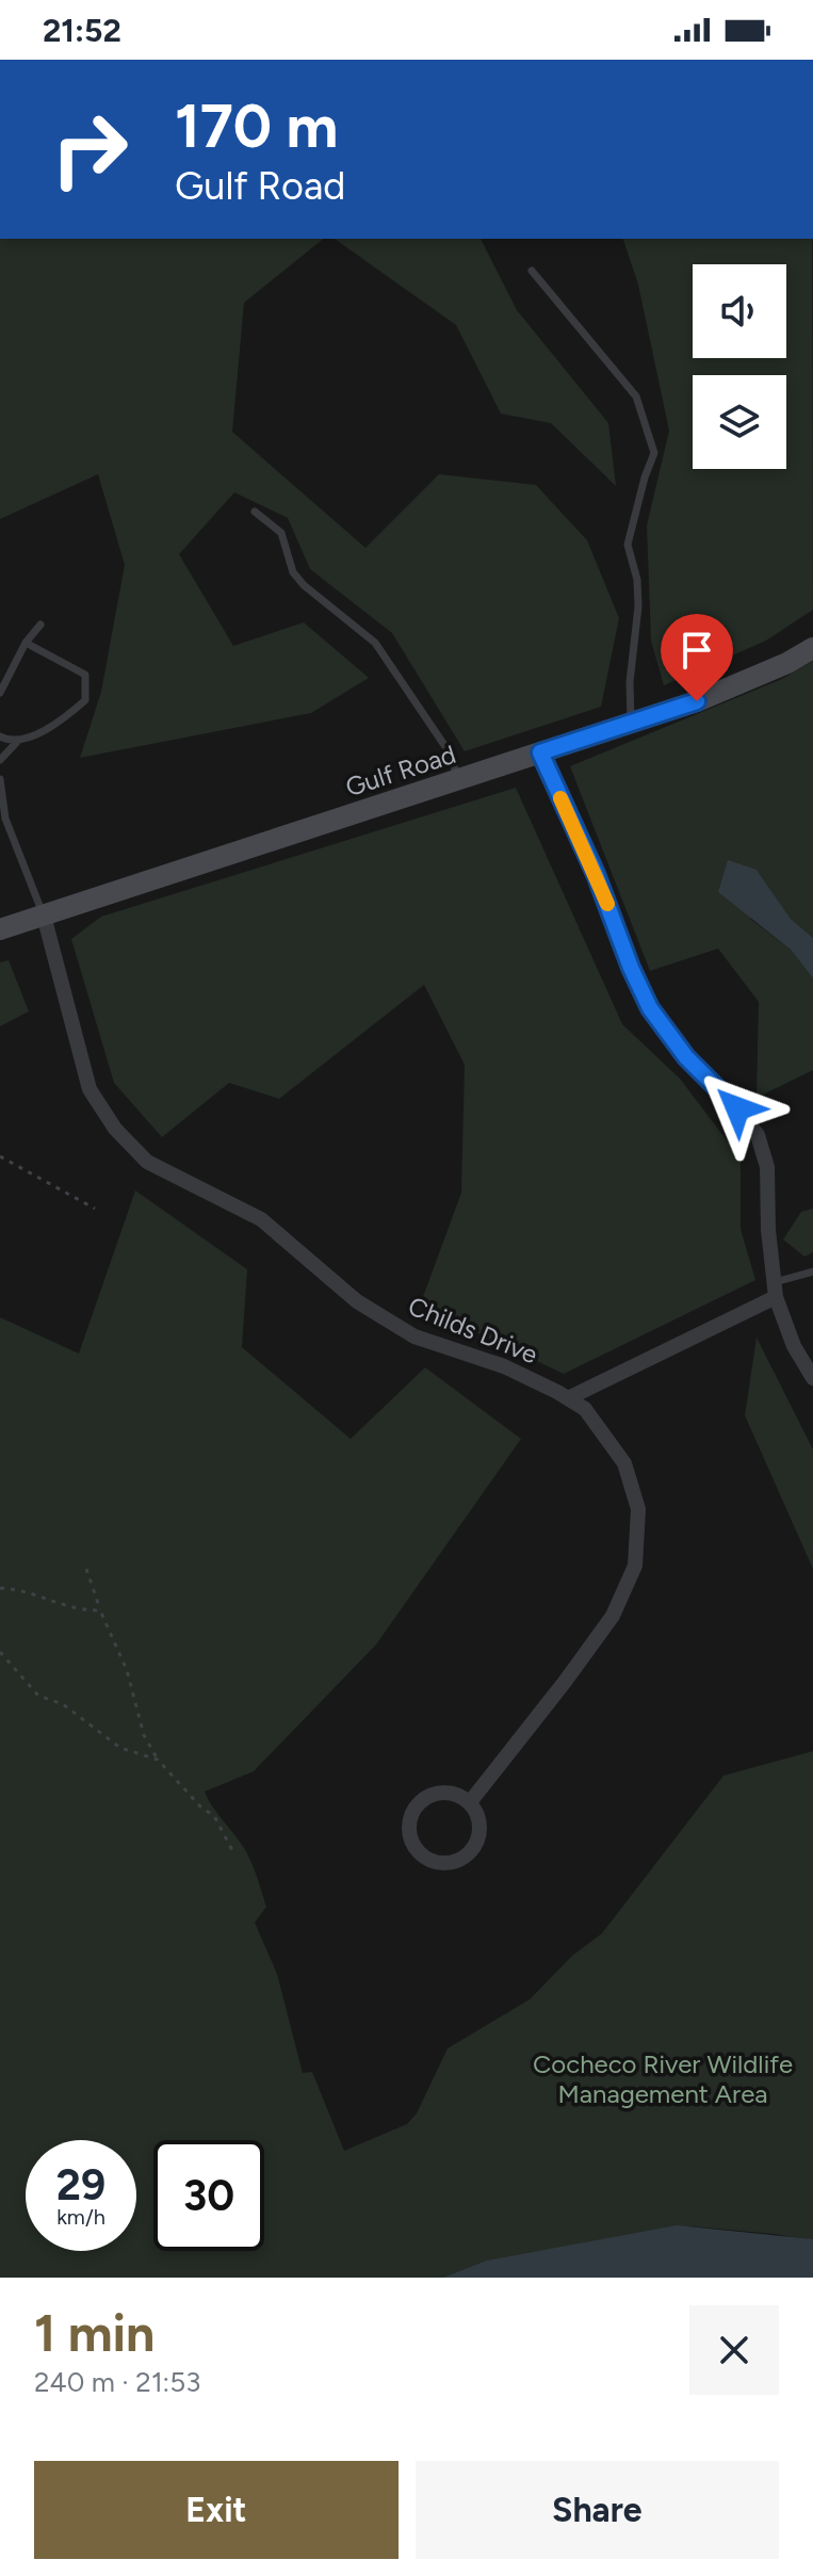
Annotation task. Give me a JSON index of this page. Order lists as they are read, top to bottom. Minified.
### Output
{"streets":{"street":["Gulf Road","Childs Drive"]},"crossings":[["Gulf Road","Childs Drive"]],"parks":["Cocheco River Wildlife Management Area"],"page":{"status":"21:52","turn":["170 m","Gulf Road"],"speed":"29 km/h","limit":"30","heading":["1 min","240 m · 21:53"],"buttons":["Exit","Share"]}}
